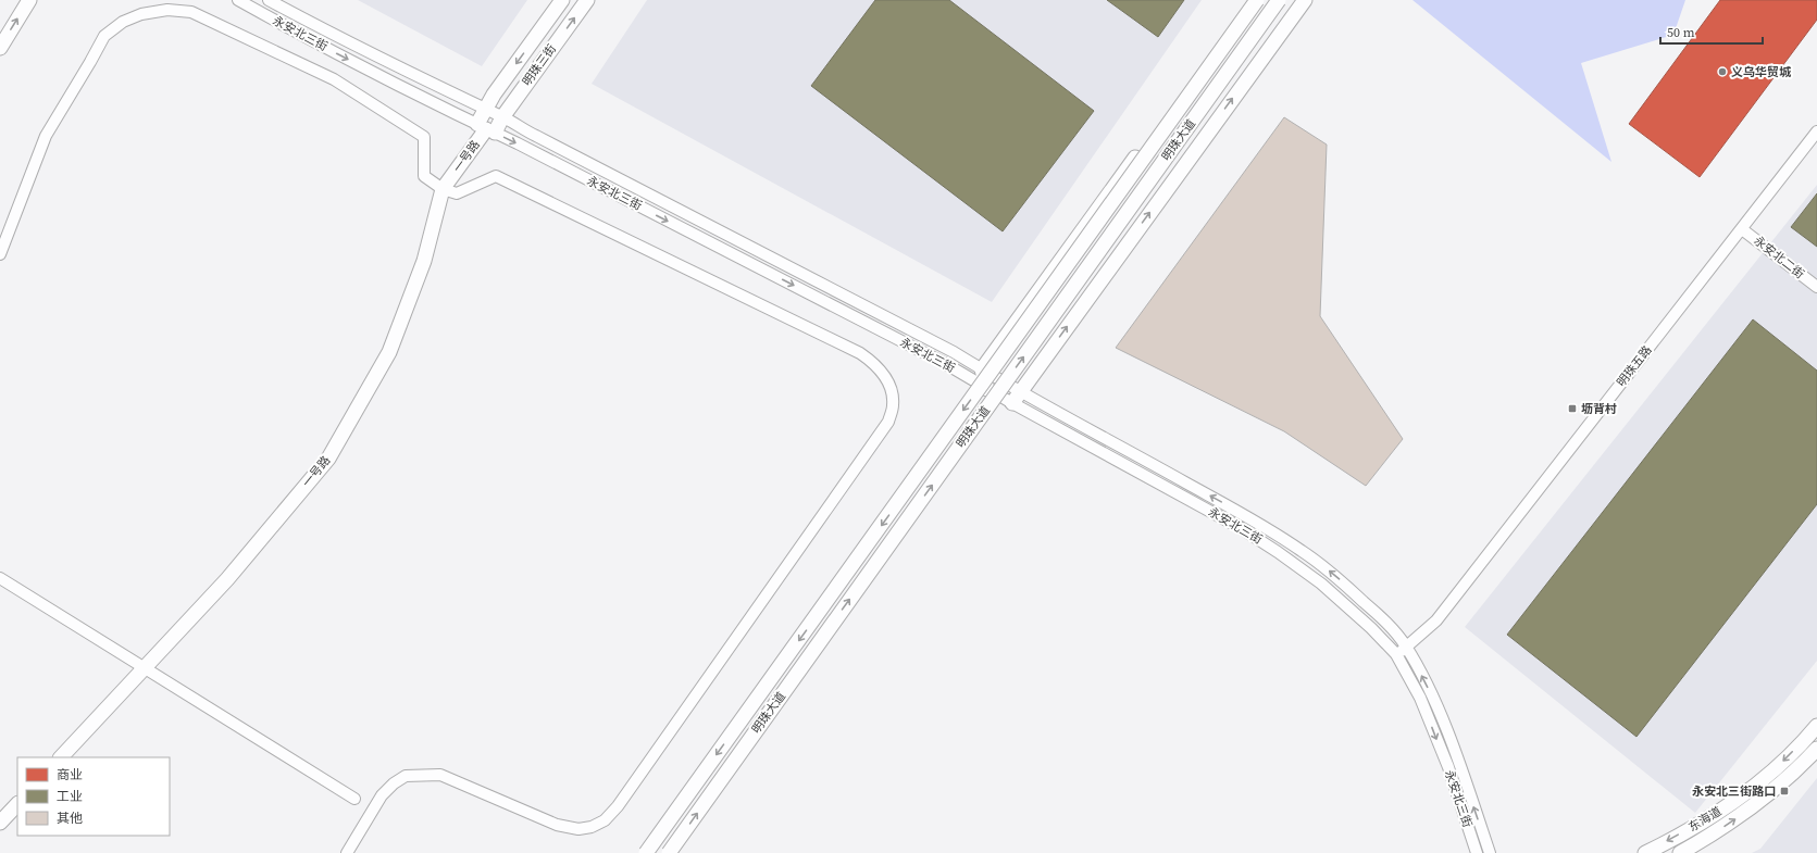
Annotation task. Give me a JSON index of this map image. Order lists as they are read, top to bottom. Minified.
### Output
{"streets":{"street":["永安北三街","明珠三街","明珠大道","一号路","永安北二街","明珠五路","东海道"]},"crossings":[["永安北三街","明珠三街"],["永安北三街","明珠大道"],["永安北三街","一号路"],["永安北三街","明珠五路"],["明珠三街","一号路"],["永安北二街","明珠五路"]],"places":{"other":["义乌华贸城"],"transit":["坜背村","永安北三街路口"]},"legend":["商业","工业","其他"],"scale_bar":"50 m"}
